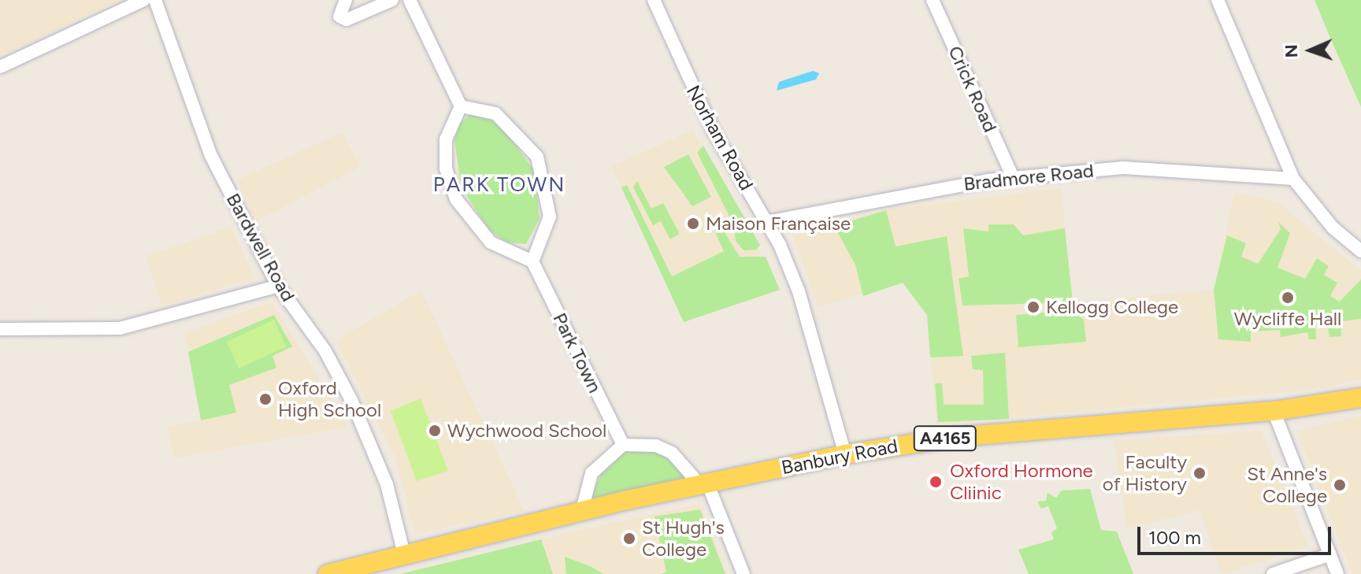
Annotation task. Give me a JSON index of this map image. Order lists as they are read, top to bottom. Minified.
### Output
{"streets":{"main road":["A4165","Banbury Road"],"street":["Crick Road","Norham Road","Bradmore Road","Bardwell Road","Park Town"]},"crossings":[["Crick Road","Bradmore Road"],["Norham Road","Bradmore Road"],["Norham Road","Banbury Road"],["Bardwell Road","Banbury Road"]],"districts":["PARK TOWN"],"places":["Maison Française","Wycliffe Hall","Kellogg College","Oxford High School","Wychwood School","Faculty of History","Oxford Hormone Cliinic","St Anne's College","St Hugh's College"],"scale_bar":"100 m","north":"left"}
